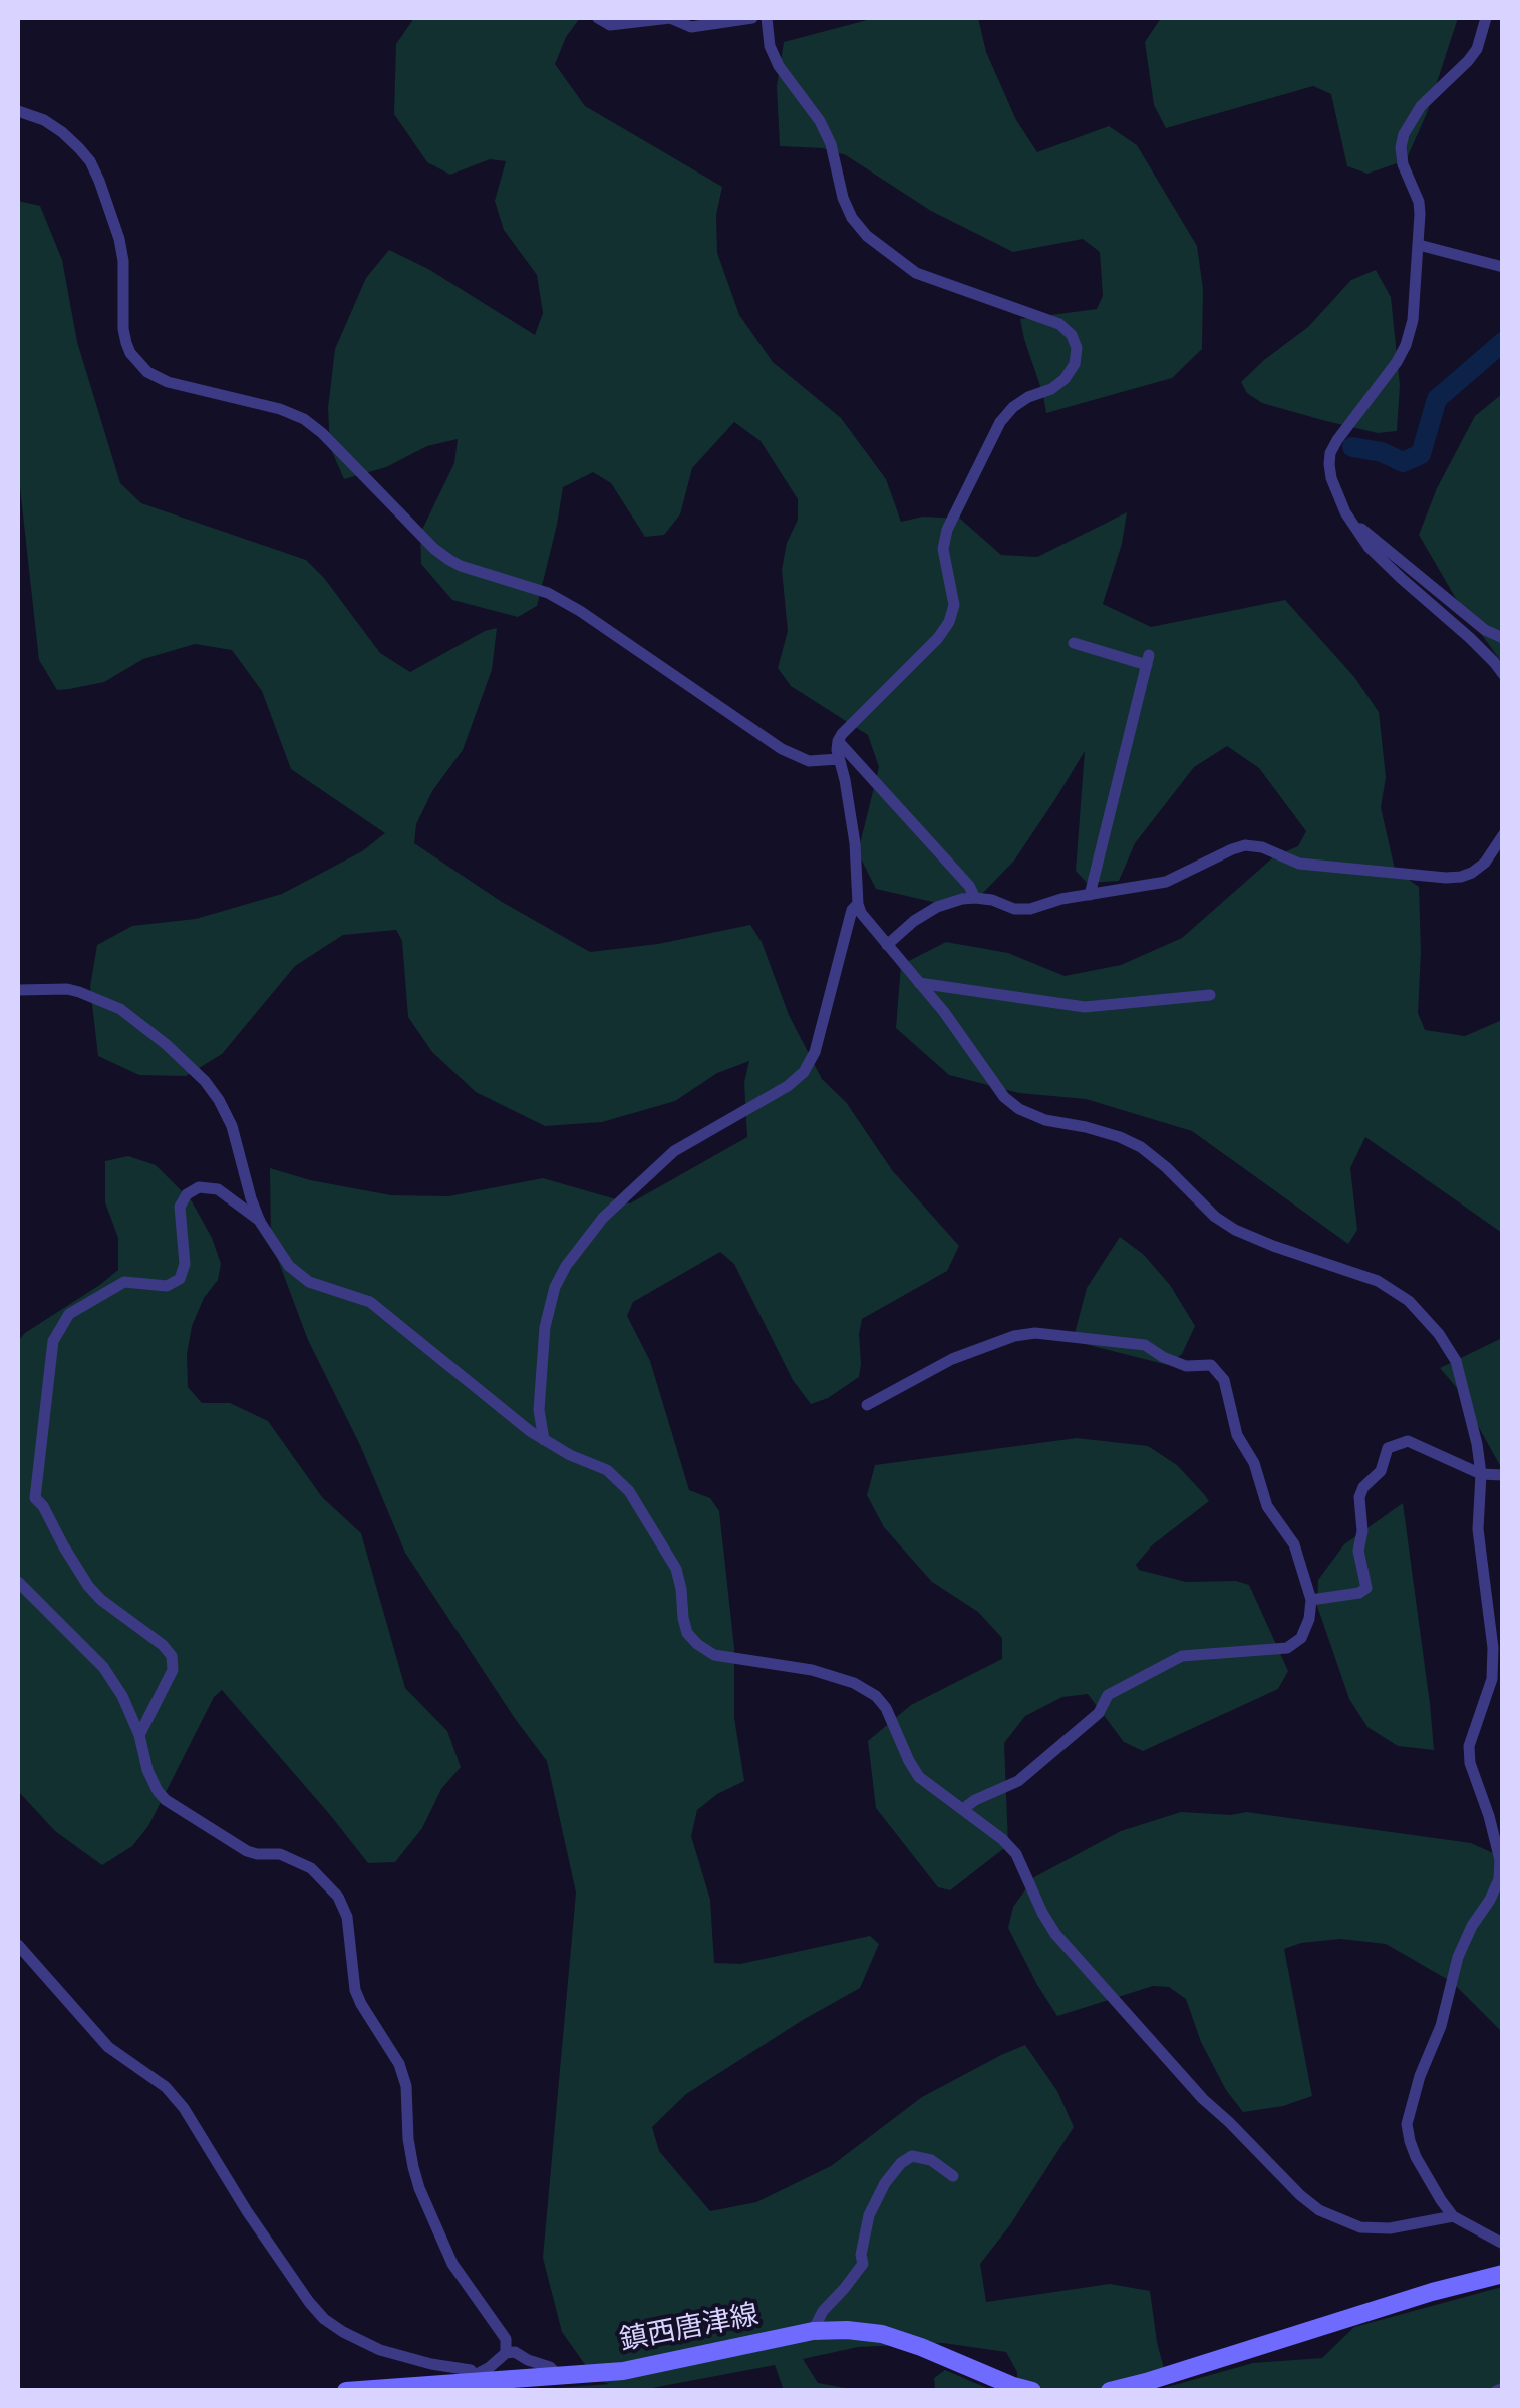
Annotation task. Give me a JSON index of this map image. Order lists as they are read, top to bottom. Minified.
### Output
{"streets":{"main road":["鎮西唐津線"]}}
